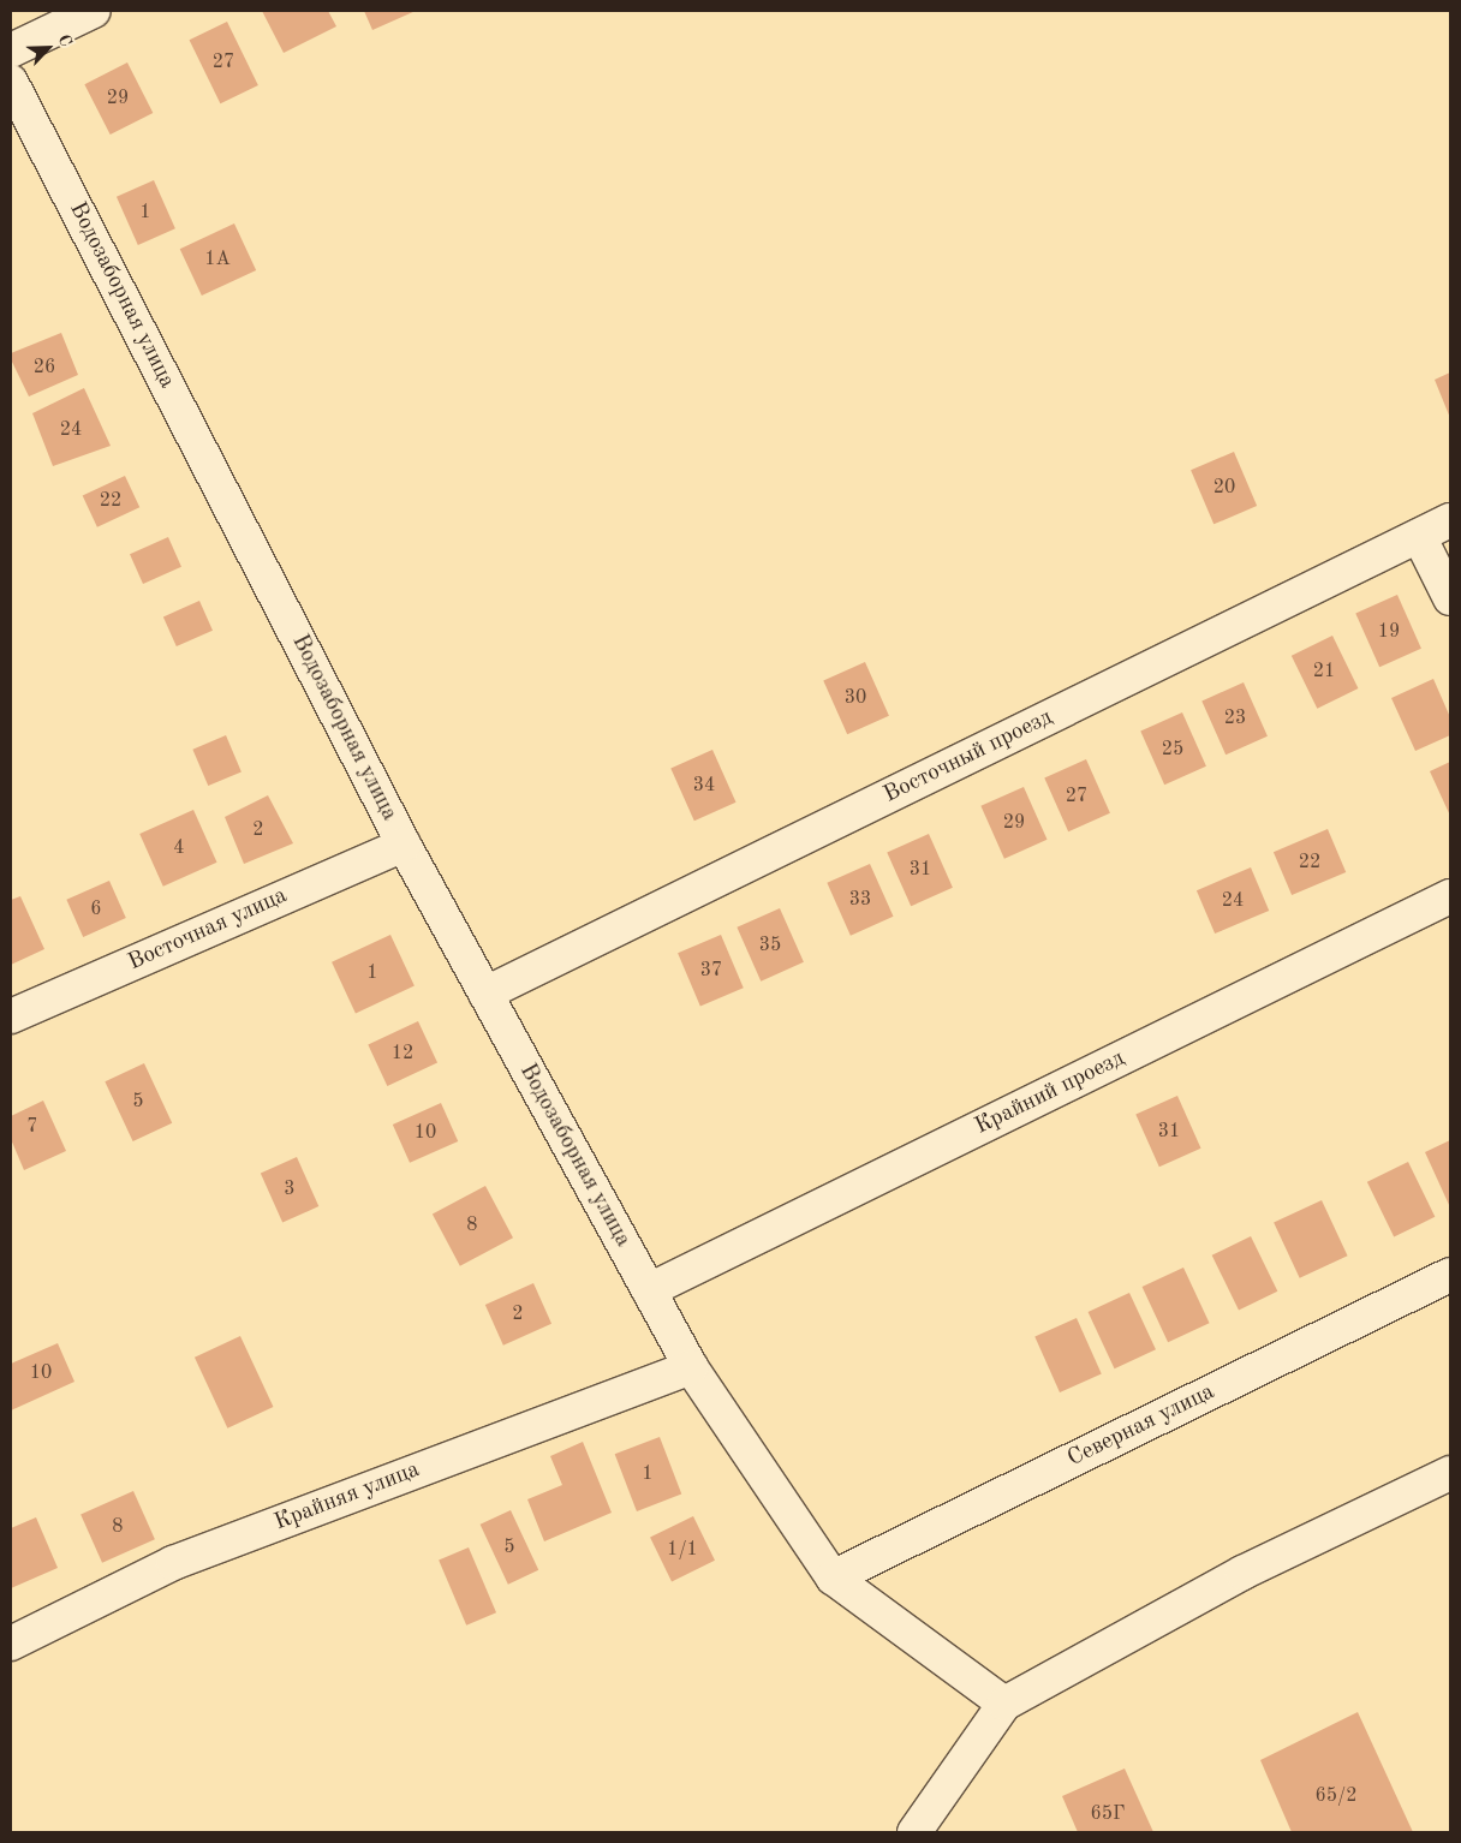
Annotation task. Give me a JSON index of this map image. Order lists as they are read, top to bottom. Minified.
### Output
{"streets":{"street":["Водозаборная улица","Восточный проезд","Восточная улица","Крайний проезд","Северная улица","Крайняя улица"]},"crossings":[["Водозаборная улица","Восточный проезд"],["Водозаборная улица","Восточная улица"],["Водозаборная улица","Крайний проезд"],["Водозаборная улица","Северная улица"],["Водозаборная улица","Крайняя улица"]],"house_numbers":["27","29","1","1А","26","24","20","22","19","21","30","23","25","34","27","29","2","4","22","31","33","24","6","35","37","1","12","5","7","31","10","3","8","2","10","1","8","5","1/1","65/2","65Г"],"north":"top right"}
